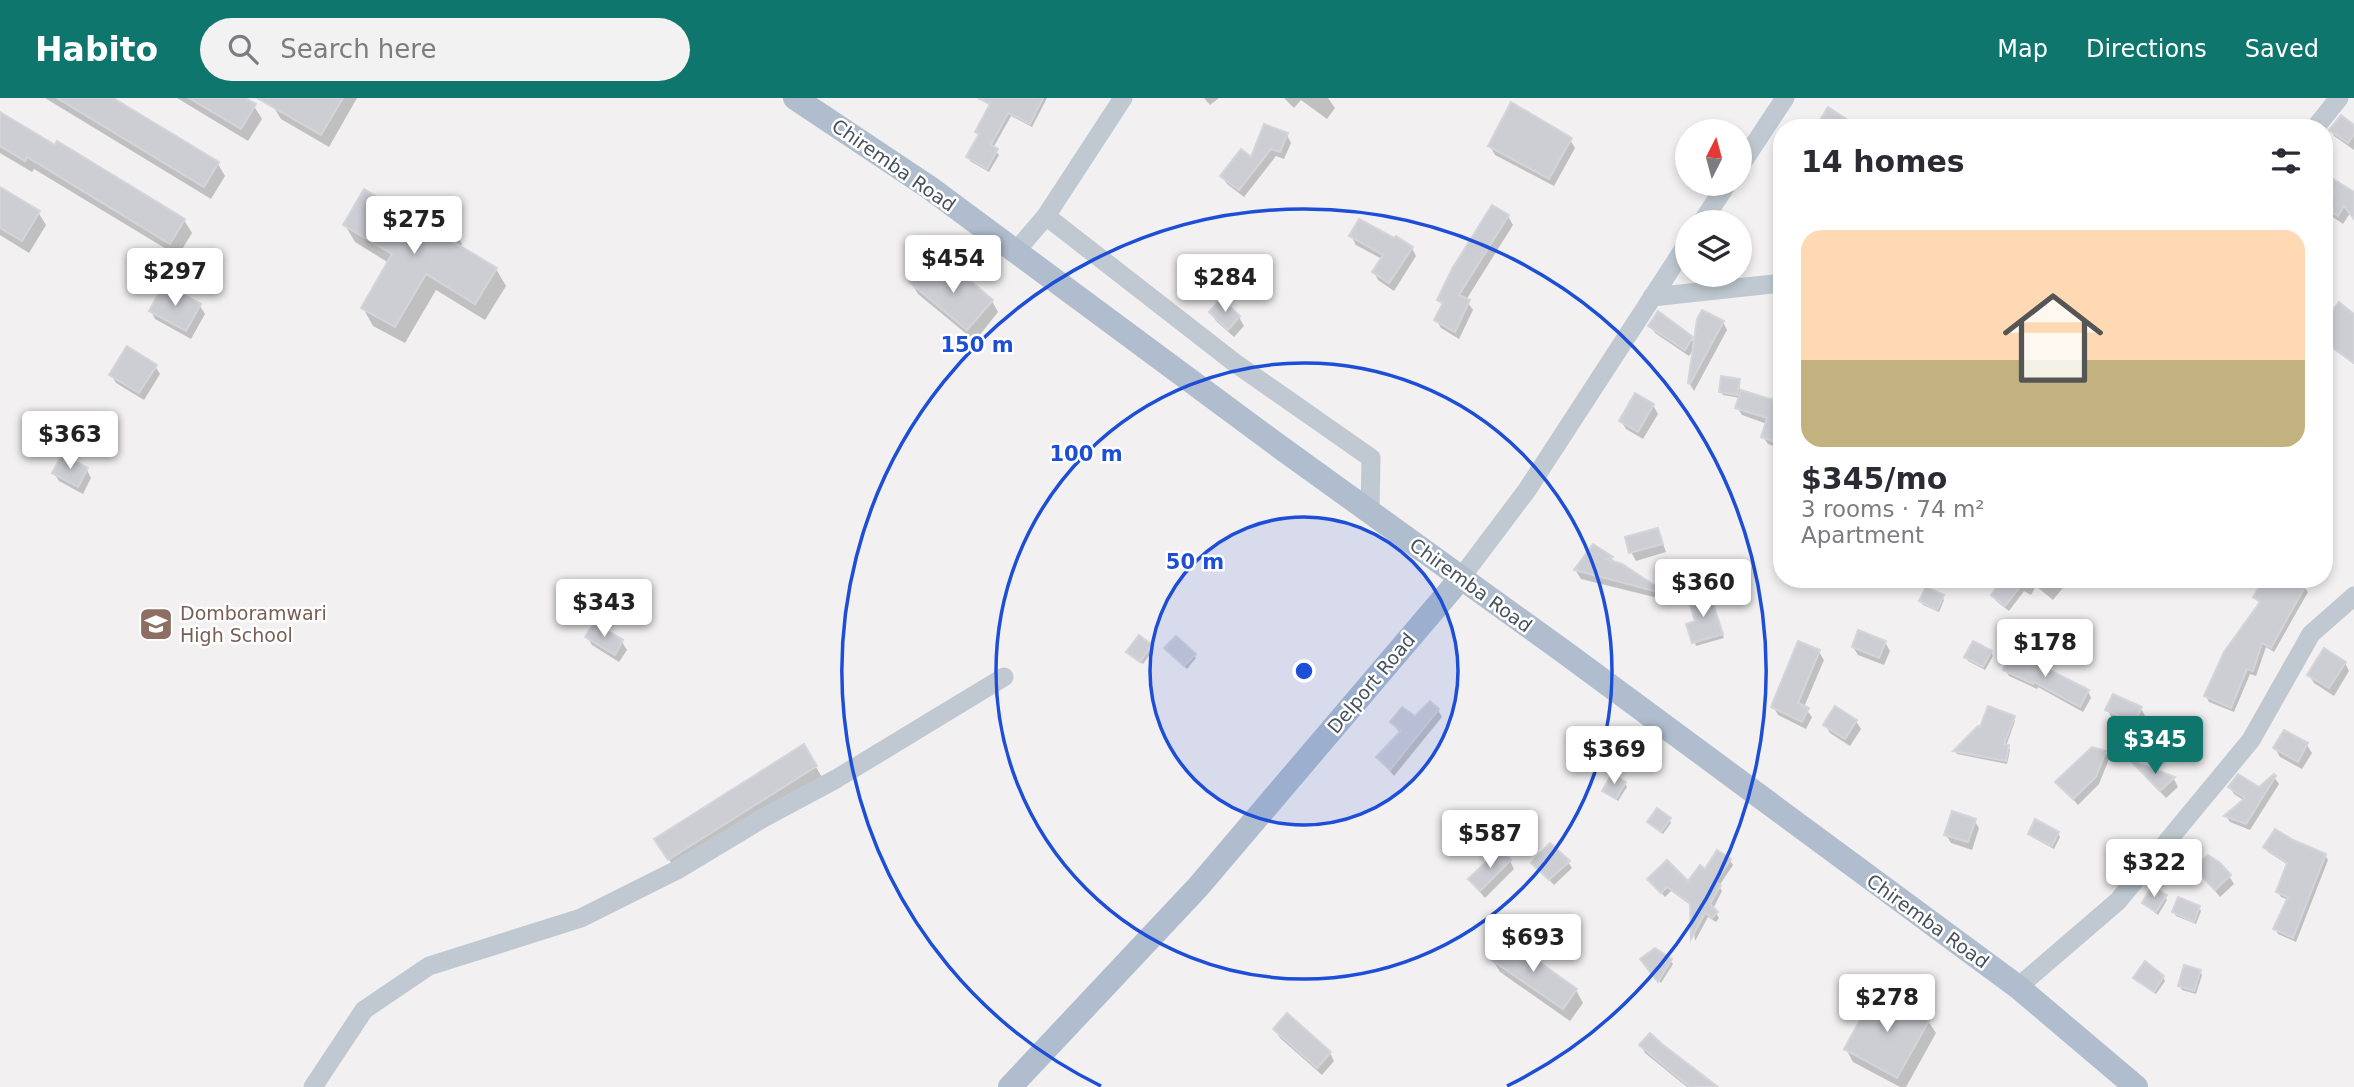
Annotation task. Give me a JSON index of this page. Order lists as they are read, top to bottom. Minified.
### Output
{"streets":{"main road":["Chiremba Road","Delport Road"]},"crossings":[["Chiremba Road","Delport Road"]],"places":{"school or university":["Domboramwari High School"]},"north":"top","page":{"header":"Habito","search":"Search here","nav":["Map","Directions","Saved"],"heading":"14 homes","price":["$275","$454","$297","$284","$363","$360","$343","$178","$345","$369","$587","$322","$693","$278"],"list":[{"name":"$345/mo","note":"3 rooms · 74 m² · Apartment"}]},"rings":["150 m","100 m","50 m"]}
